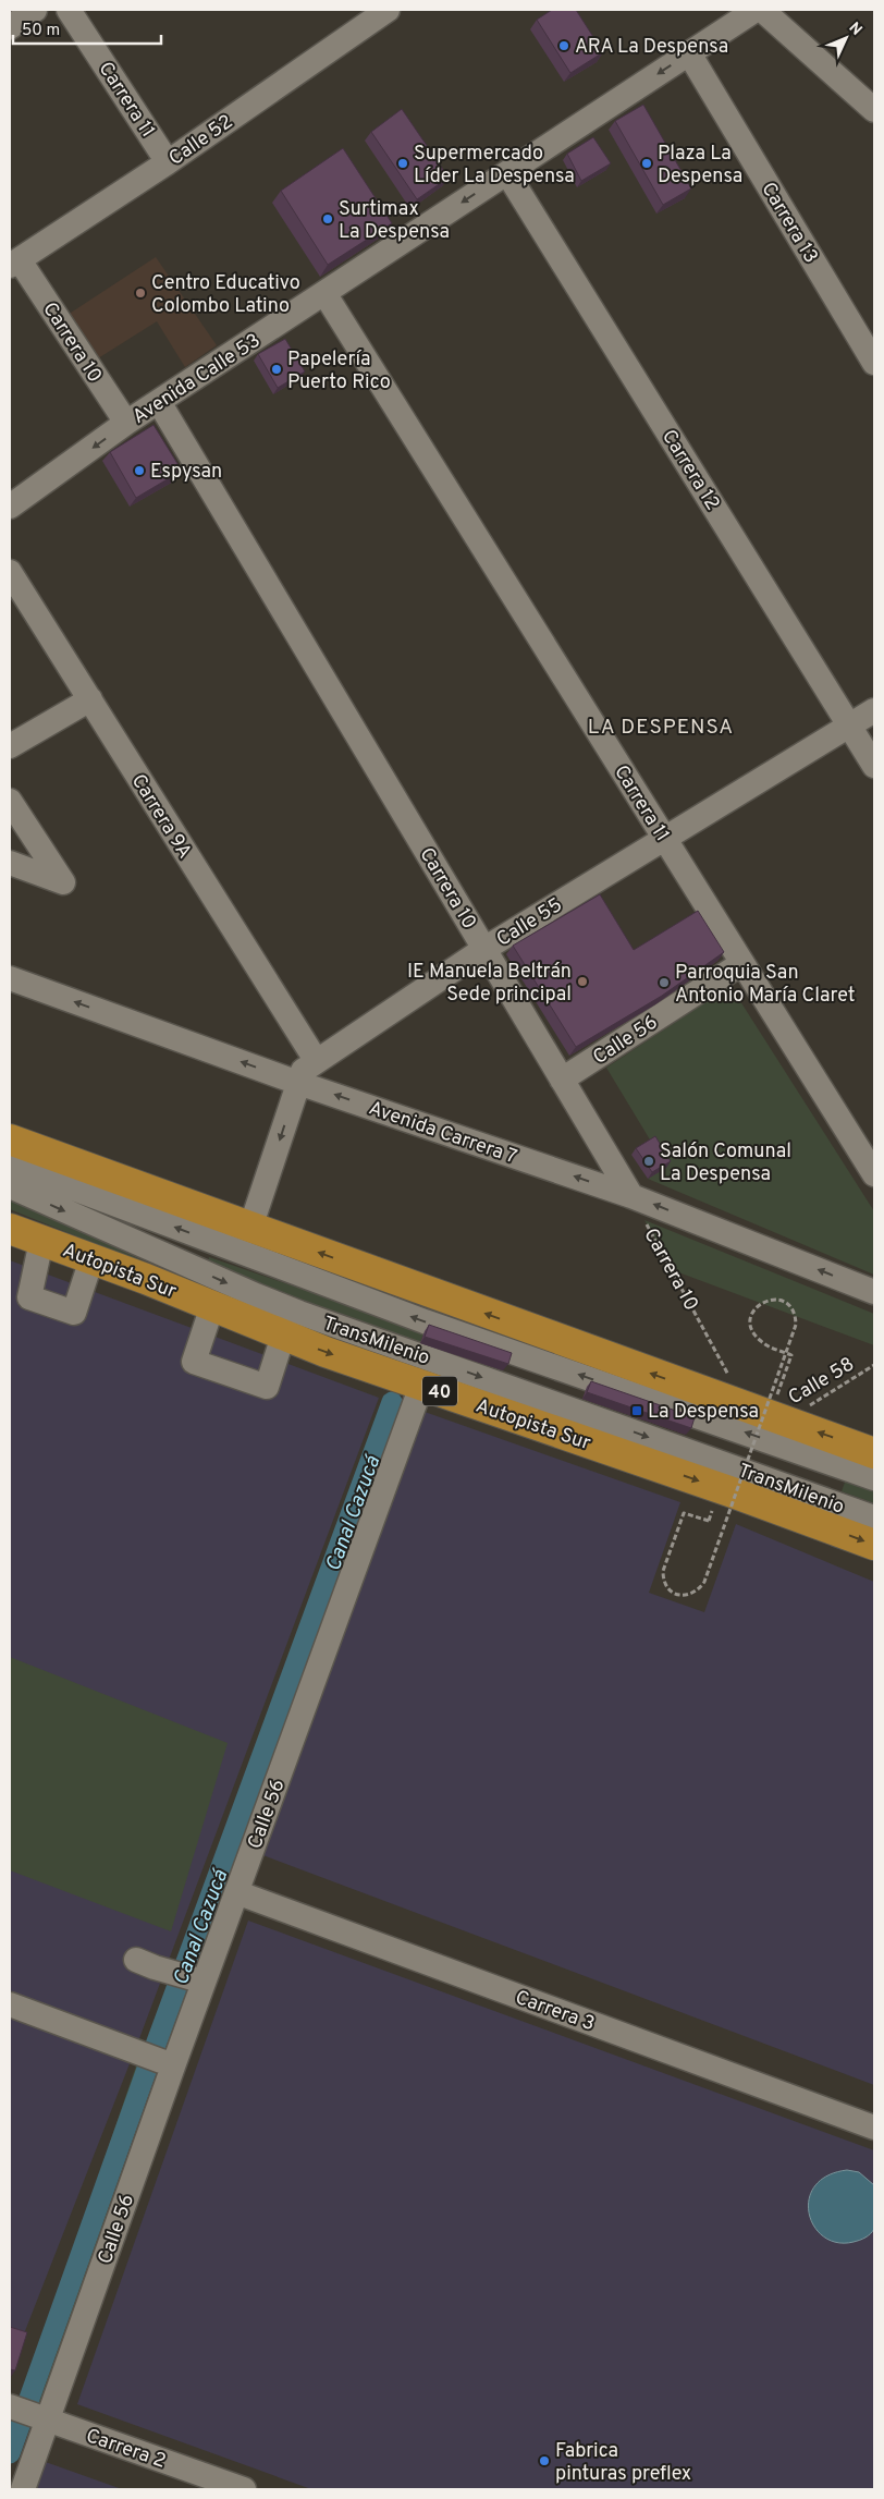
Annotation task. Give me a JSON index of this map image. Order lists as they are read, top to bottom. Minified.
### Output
{"streets":{"highway":["Autopista Sur","40"],"street":["Carrera 11","Calle 52","Carrera 13","Carrera 10","Avenida Calle 53","Carrera 12","Carrera 9A","Calle 55","Calle 56","Avenida Carrera 7","TransMilenio","Carrera 3","Carrera 2"],"path":["Calle 58"]},"crossings":[["Carrera 11","Calle 52"],["Carrera 11","Avenida Calle 53"],["Carrera 11","Calle 55"],["Carrera 11","Calle 56"],["Calle 52","Carrera 10"],["Carrera 13","Avenida Calle 53"],["Carrera 10","Avenida Calle 53"],["Carrera 10","Calle 55"],["Carrera 10","Calle 56"],["Carrera 10","Avenida Carrera 7"],["Carrera 10","Calle 58"],["Avenida Calle 53","Carrera 12"],["Carrera 12","Calle 55"],["Carrera 9A","Calle 55"],["Calle 55","Avenida Carrera 7"],["Calle 56","Autopista Sur"],["Calle 56","Carrera 3"],["Calle 56","Carrera 2"]],"one_way":["Avenida Calle 53","Avenida Carrera 7"],"districts":["LA DESPENSA"],"water":["Canal Cazucá"],"places":{"other":["ARA La Despensa","Supermercado Líder La Despensa","Plaza La Despensa","Surtimax La Despensa","Centro Educativo Colombo Latino","Papelería Puerto Rico","Espysan","IE Manuela Beltrán Sede principal","Parroquia San Antonio María Claret","Salón Comunal La Despensa","Fabrica pinturas preflex"],"transit":["La Despensa"]},"scale_bar":"50 m","north":"top right"}
